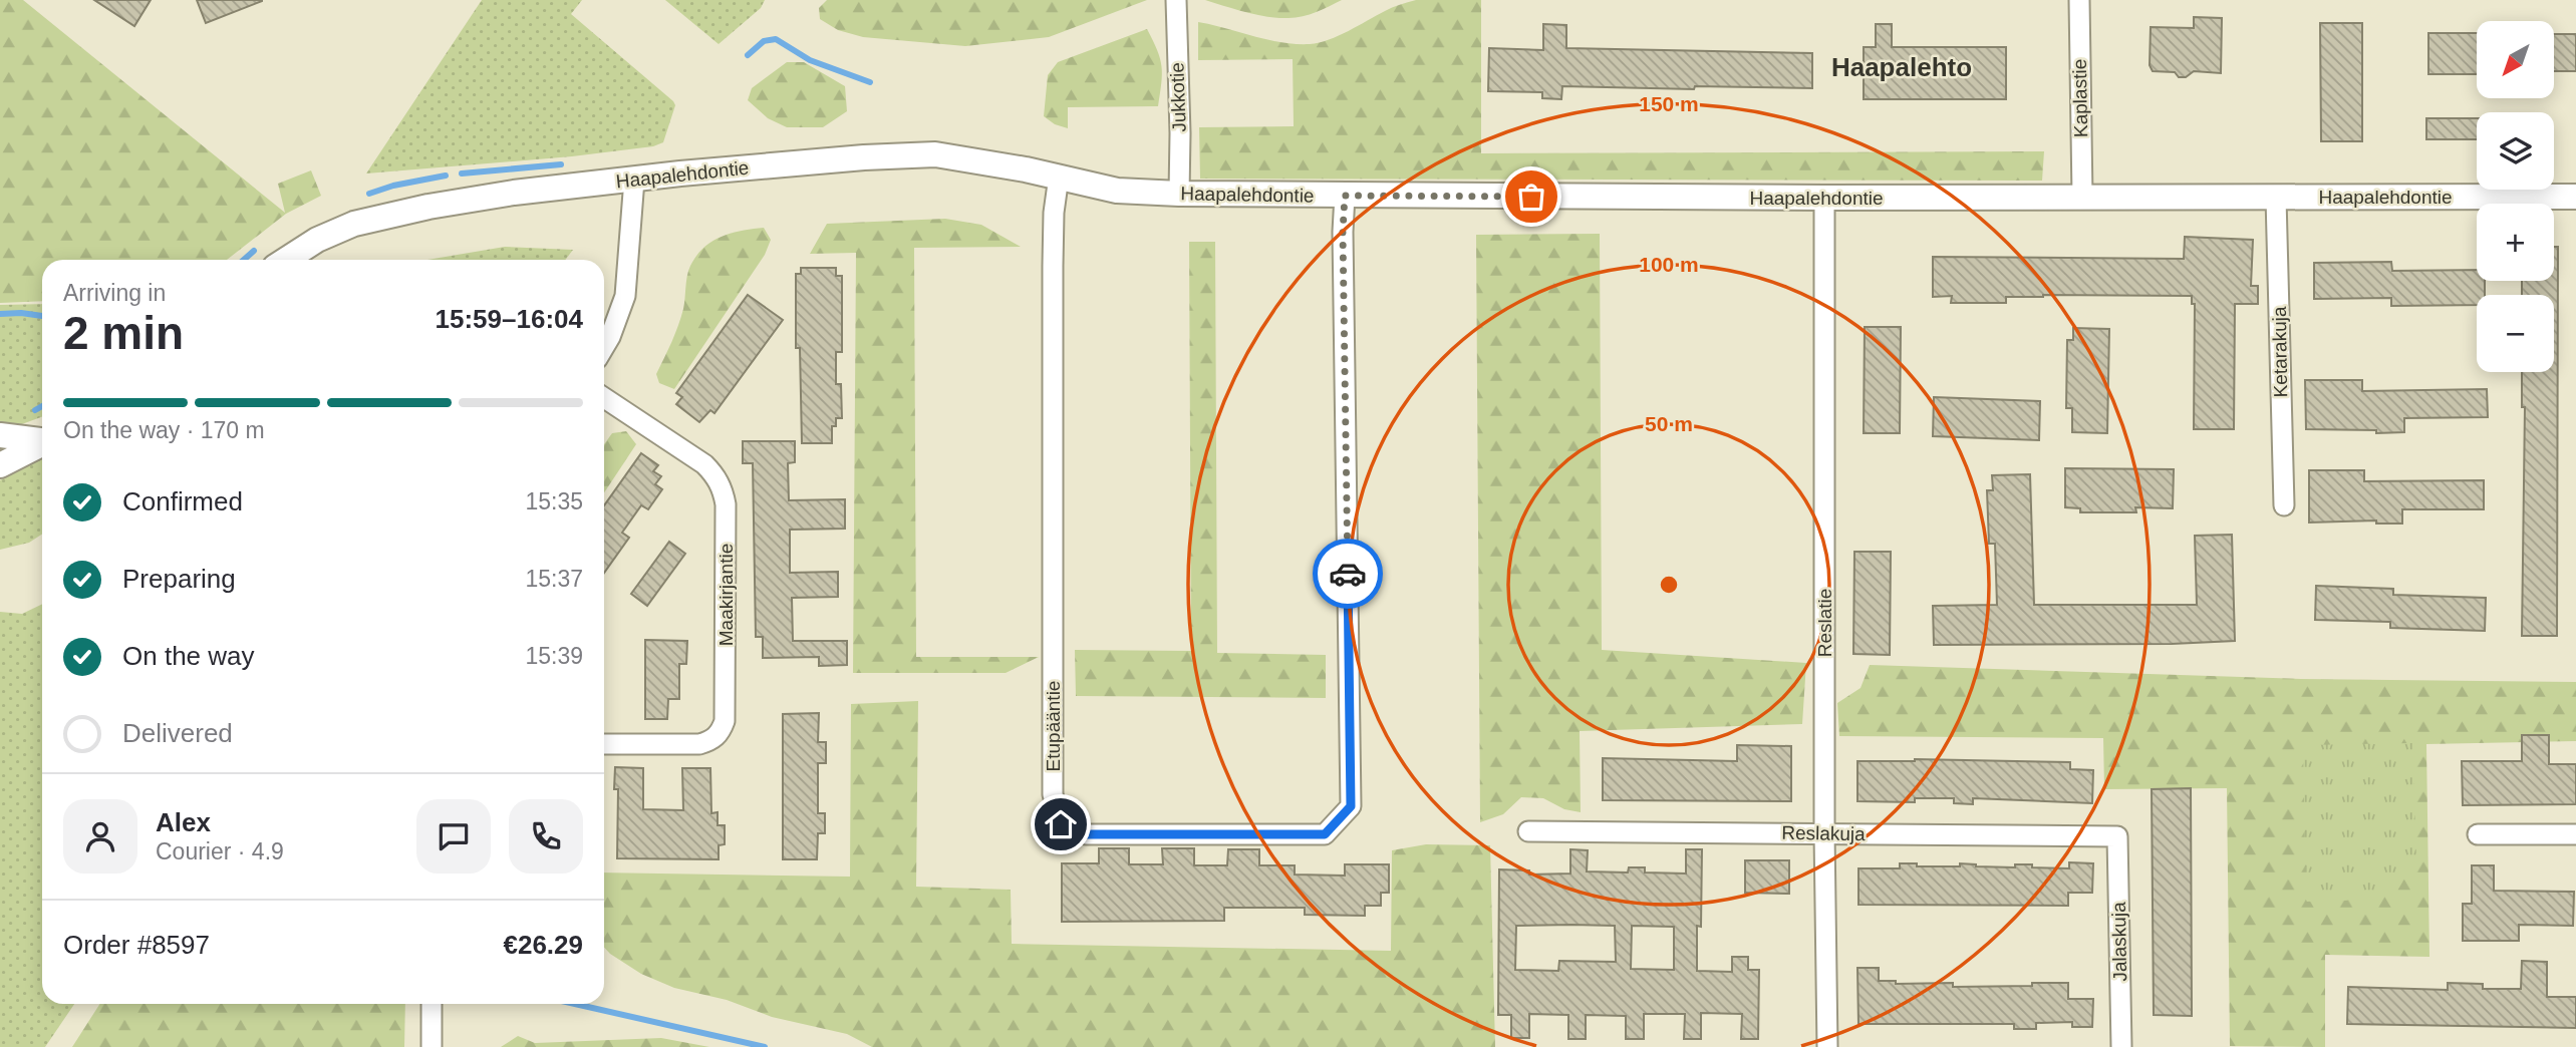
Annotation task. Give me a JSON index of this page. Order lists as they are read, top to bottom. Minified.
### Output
{"streets":{"street":["Jukkotie","Kaplastie","Haapalehdontie","Ketarakuja","Maakirjantie","Reslatie","Etupääntie","Reslakuja","Jalaskuja"]},"crossings":[["Jukkotie","Haapalehdontie"],["Kaplastie","Haapalehdontie"],["Haapalehdontie","Ketarakuja"],["Haapalehdontie","Reslatie"],["Haapalehdontie","Etupääntie"],["Reslatie","Reslakuja"],["Reslakuja","Jalaskuja"]],"districts":["Haapalehto"],"north":"bottom left","page":{"map_buttons":["+","−"],"heading":["2 min","Arriving in","15:59–16:04"],"panel":["Alex","Courier · 4.9","Order #8597","€26.29"],"bar":"On the way · 170 m","list":[["Confirmed","15:35"],["Preparing","15:37"],["On the way","15:39"],"Delivered"]},"rings":["150 m","100 m","50 m"]}
